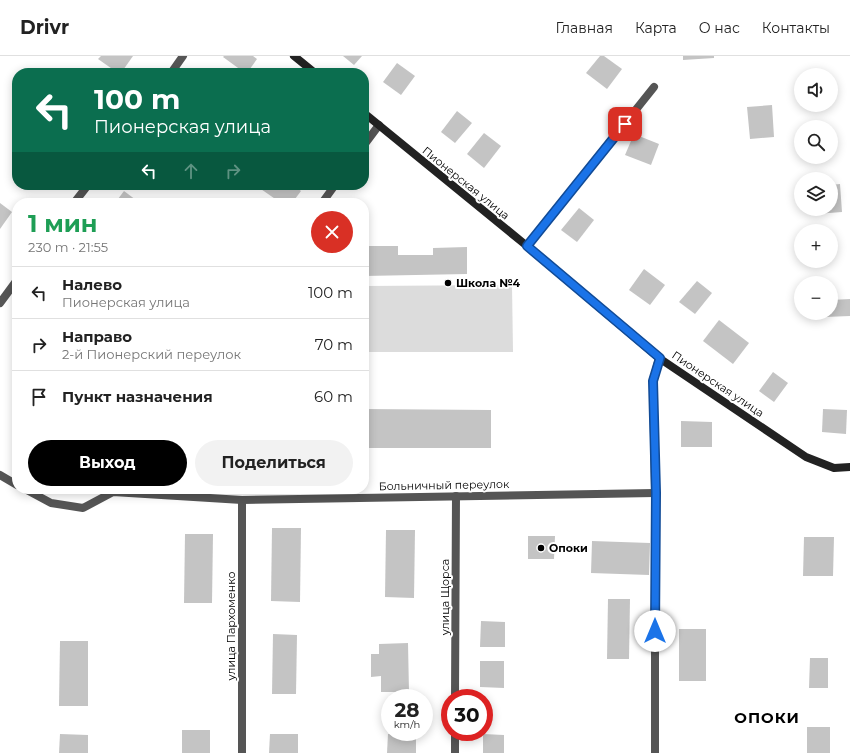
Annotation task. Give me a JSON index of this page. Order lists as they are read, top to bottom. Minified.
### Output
{"streets":{"street":["Пионерская улица","Больничный переулок","улица Щорса","улица Пархоменко"]},"crossings":[["Больничный переулок","улица Щорса"],["Больничный переулок","улица Пархоменко"]],"districts":["ОПОКИ"],"places":["Школа №4","Опоки"],"page":{"header":"Drivr","nav":["Главная","Карта","О нас","Контакты"],"map_buttons":["+","−"],"turn":["100 m","Пионерская улица"],"heading":["1 мин","230 m · 21:55"],"list":[{"name":"Налево","note":"Пионерская улица","value":"100 m"},{"name":"Направо","note":"2-й Пионерский переулок","value":"70 m"},{"name":"Пункт назначения","value":"60 m"}],"buttons":["Выход","Поделиться"],"speed":"28 km/h","limit":"30"}}
